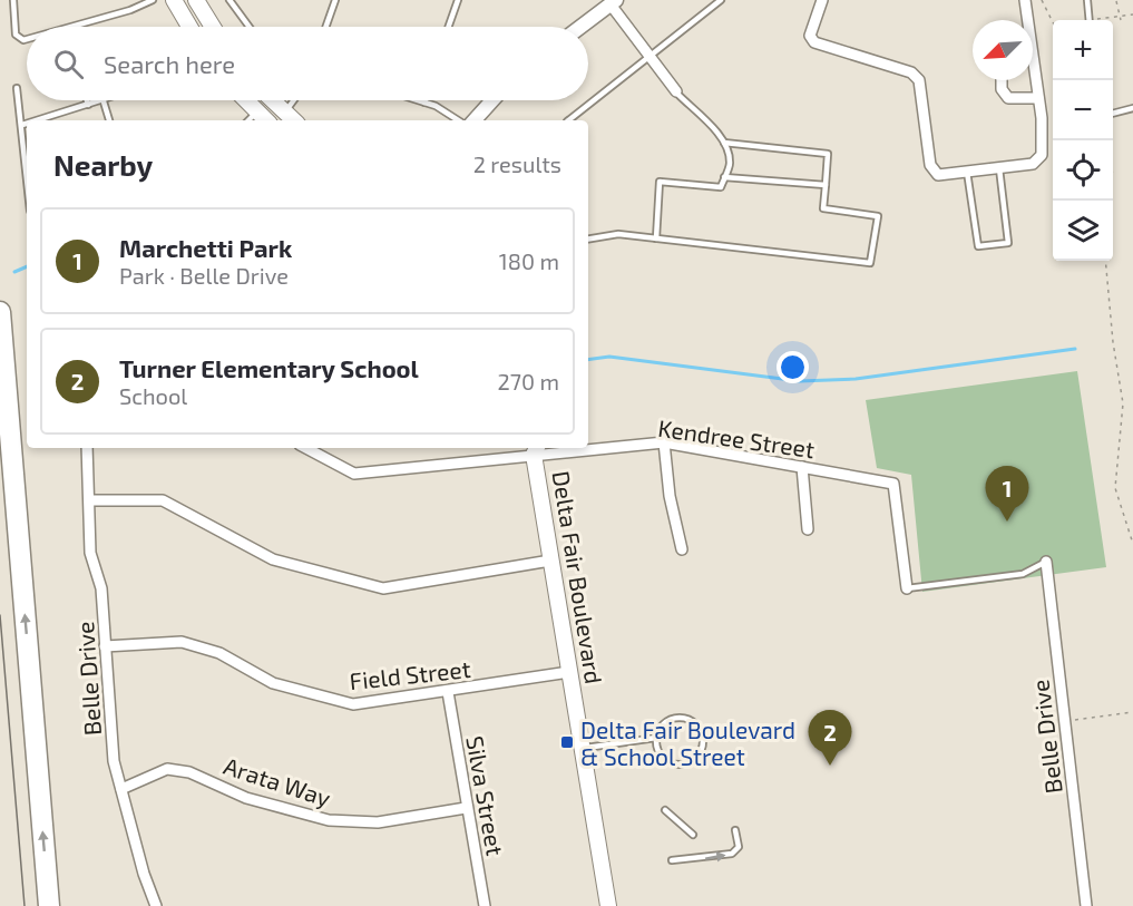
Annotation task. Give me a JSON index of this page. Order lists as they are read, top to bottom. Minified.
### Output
{"streets":{"main road":["Delta Fair Boulevard"],"street":["Kendree Street","Field Street","Belle Drive","Arata Way","Silva Street"]},"crossings":[["Kendree Street","Delta Fair Boulevard"],["Delta Fair Boulevard","Field Street"],["Field Street","Belle Drive"],["Field Street","Silva Street"],["Belle Drive","Arata Way"],["Arata Way","Silva Street"]],"places":{"transit":["Delta Fair Boulevard & School Street"]},"north":"bottom left","page":{"map_buttons":["+","−"],"search":"Search here","heading":["Nearby","2 results"],"list":[{"mark":"1","name":"Marchetti Park","note":"Park · Belle Drive","value":"180 m"},{"mark":"2","name":"Turner Elementary School","note":"School","value":"270 m"}],"pins":["1","2"]}}
